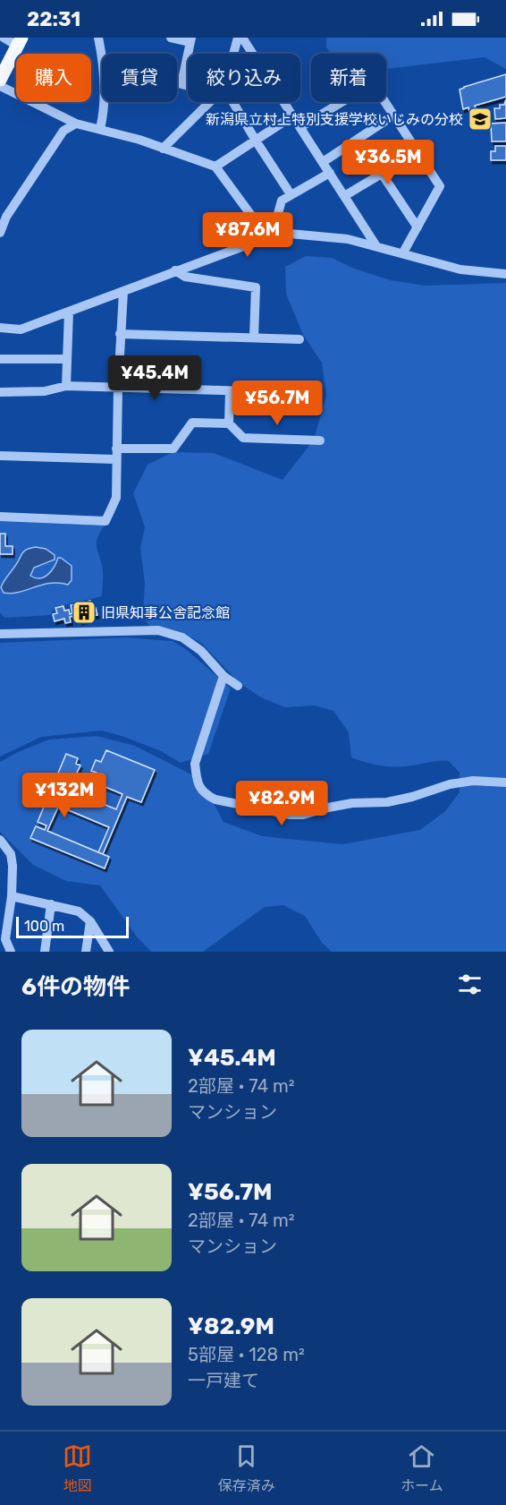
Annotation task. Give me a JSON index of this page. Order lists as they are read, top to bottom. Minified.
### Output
{"places":{"school or university":["新潟県立村上特別支援学校いじみの分校"],"building":["旧県知事公舎記念館"]},"scale_bar":"100 m","page":{"status":"22:31","chip":["購入","賃貸","絞り込み","新着"],"price":["¥36.5M","¥87.6M","¥45.4M","¥56.7M","¥132M","¥82.9M"],"scale":"100 m","heading":"6件の物件","list":[{"name":"¥45.4M","note":"2部屋 · 74 m² · マンション"},{"name":"¥56.7M","note":"2部屋 · 74 m² · マンション"},{"name":"¥82.9M","note":"5部屋 · 128 m² · 一戸建て"}],"tabs":["地図","保存済み","ホーム"]}}
